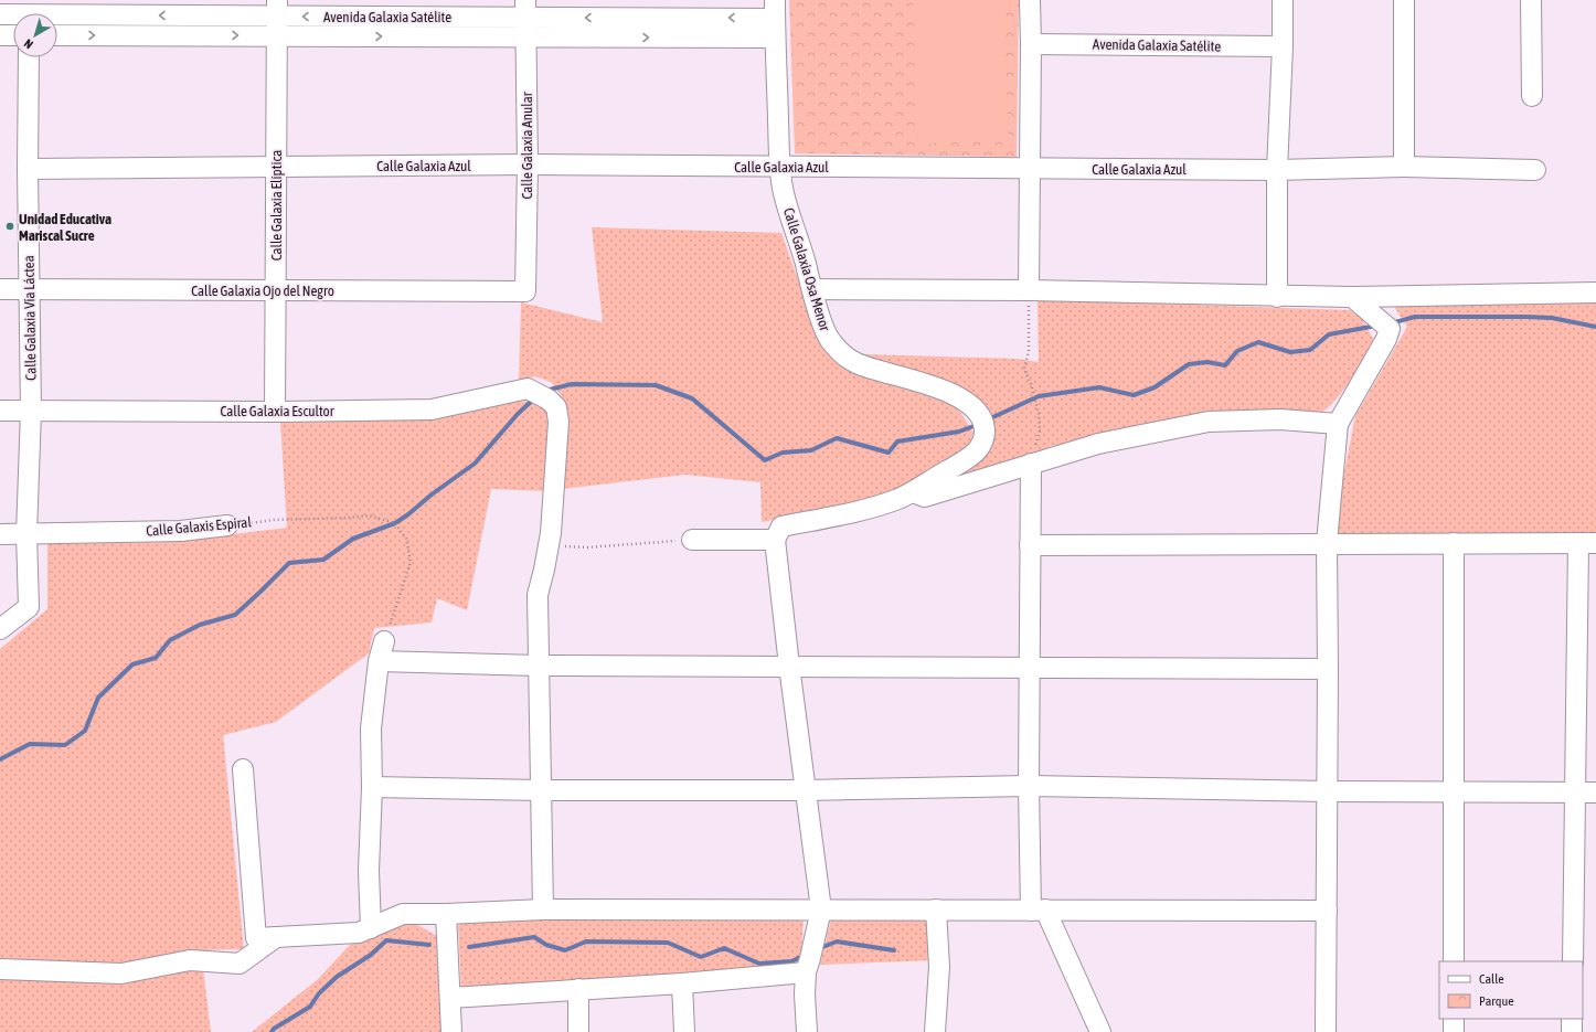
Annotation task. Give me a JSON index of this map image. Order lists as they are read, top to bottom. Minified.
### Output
{"streets":{"street":["Avenida Galaxia Satélite","Calle Galaxia Anular","Calle Galaxia Azul","Calle Galaxia Elíptica","Calle Galaxia Osa Menor","Calle Galaxia Ojo del Negro","Calle Galaxia Vía Láctea","Calle Galaxia Escultor","Calle Galaxis Espiral"]},"crossings":[["Avenida Galaxia Satélite","Calle Galaxia Anular"],["Avenida Galaxia Satélite","Calle Galaxia Elíptica"],["Avenida Galaxia Satélite","Calle Galaxia Osa Menor"],["Calle Galaxia Anular","Calle Galaxia Azul"],["Calle Galaxia Anular","Calle Galaxia Ojo del Negro"],["Calle Galaxia Azul","Calle Galaxia Elíptica"],["Calle Galaxia Azul","Calle Galaxia Osa Menor"],["Calle Galaxia Azul","Calle Galaxia Vía Láctea"],["Calle Galaxia Elíptica","Calle Galaxia Ojo del Negro"],["Calle Galaxia Elíptica","Calle Galaxia Escultor"],["Calle Galaxia Ojo del Negro","Calle Galaxia Vía Láctea"],["Calle Galaxia Vía Láctea","Calle Galaxia Escultor"],["Calle Galaxia Vía Láctea","Calle Galaxis Espiral"]],"places":["Unidad Educativa Mariscal Sucre"],"legend":["Calle","Parque"],"north":"bottom left"}
